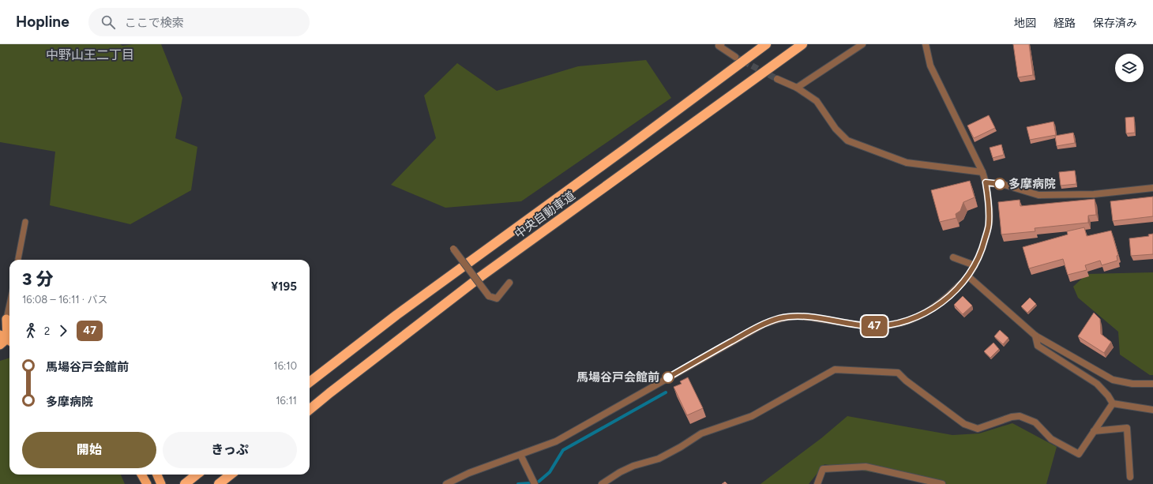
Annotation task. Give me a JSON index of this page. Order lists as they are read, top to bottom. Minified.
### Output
{"streets":{"highway":["中央自動車道"]},"districts":["中野山王二丁目"],"places":["多摩病院","馬場谷戸会館前"],"lines":["bus line 47"],"page":{"header":"Hopline","search":"ここで検索","nav":["地図","経路","保存済み"],"on_map":"47","heading":["3 分","16:08 – 16:11 · バス","¥195"],"legs":["2","47"],"list":[{"name":"馬場谷戸会館前","value":"16:10"},{"name":"多摩病院","value":"16:11"}],"buttons":["開始","きっぷ"]}}
